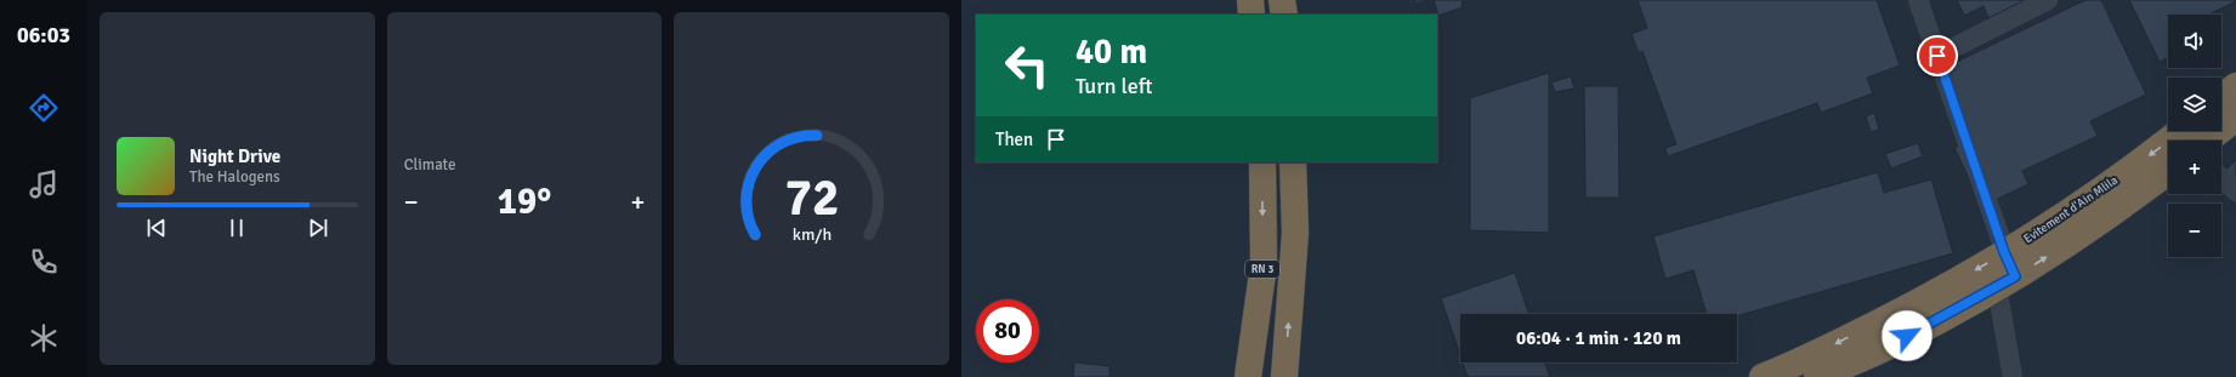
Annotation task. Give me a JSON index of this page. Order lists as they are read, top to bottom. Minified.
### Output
{"streets":{"highway":["Evitement d'Ain Mlila","RN 3"]},"page":{"tabs":"06:03","tile":"Climate","map_buttons":["+","−"],"turn":["40 m","Turn left"],"then":"Then","song":["Night Drive","The Halogens"],"heat":["−","19°","+"],"limit":"80","trip":"06:04 · 1 min · 120 m","gauge":["72","km/h"]}}
